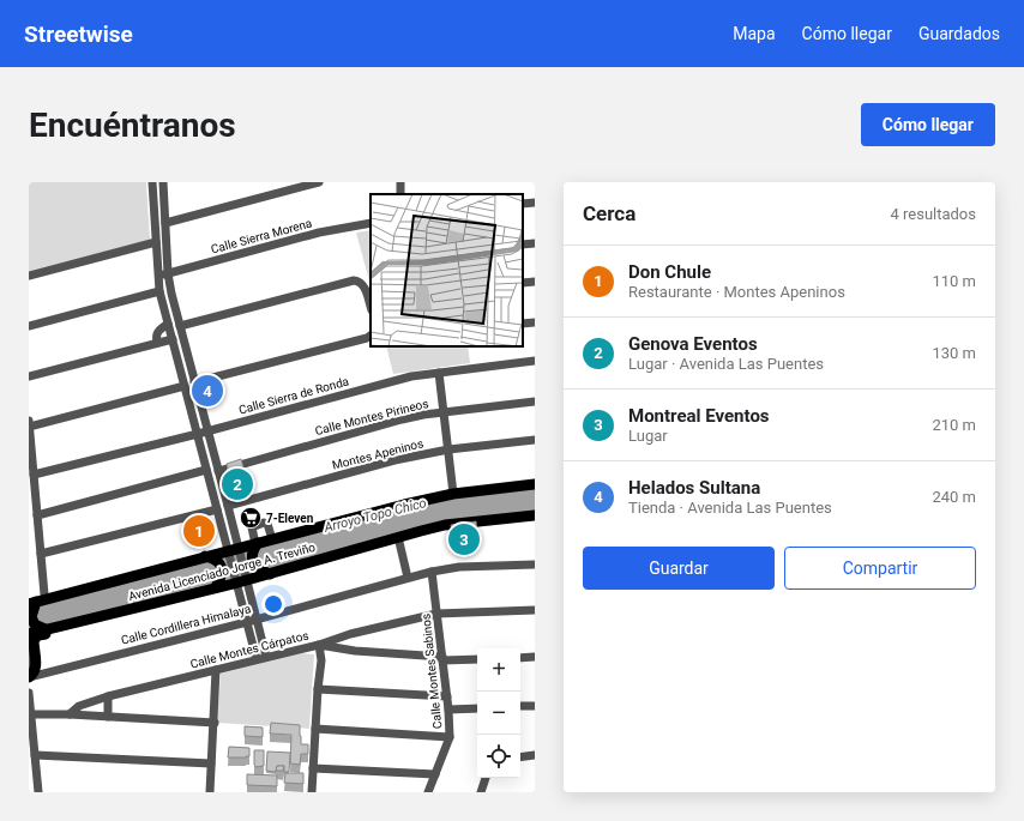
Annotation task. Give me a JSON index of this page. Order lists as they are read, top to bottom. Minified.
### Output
{"streets":{"main road":["Avenida Licenciado Jorge A. Treviño"],"street":["Calle Sierra Morena","Calle Sierra de Ronda","Calle Montes Pirineos","Montes Apeninos","Calle Cordillera Himalaya","Calle Montes Cárpatos","Calle Montes Sabinos"]},"crossings":[["Calle Cordillera Himalaya","Calle Montes Sabinos"],["Calle Montes Cárpatos","Calle Montes Sabinos"]],"water":["Arroyo Topo Chico"],"places":{"supermarket":["7-Eleven"]},"page":{"header":"Streetwise","nav":["Mapa","Cómo llegar","Guardados"],"buttons":["Cómo llegar",["Guardar","Compartir"]],"title":"Encuéntranos","heading":["Cerca","4 resultados"],"list":[{"mark":"1","name":"Don Chule","note":"Restaurante · Montes Apeninos","value":"110 m"},{"mark":"2","name":"Genova Eventos","note":"Lugar · Avenida Las Puentes","value":"130 m"},{"mark":"3","name":"Montreal Eventos","note":"Lugar","value":"210 m"},{"mark":"4","name":"Helados Sultana","note":"Tienda · Avenida Las Puentes","value":"240 m"}],"pins":["4","2","1","3"],"map_buttons":["+","−"]}}
